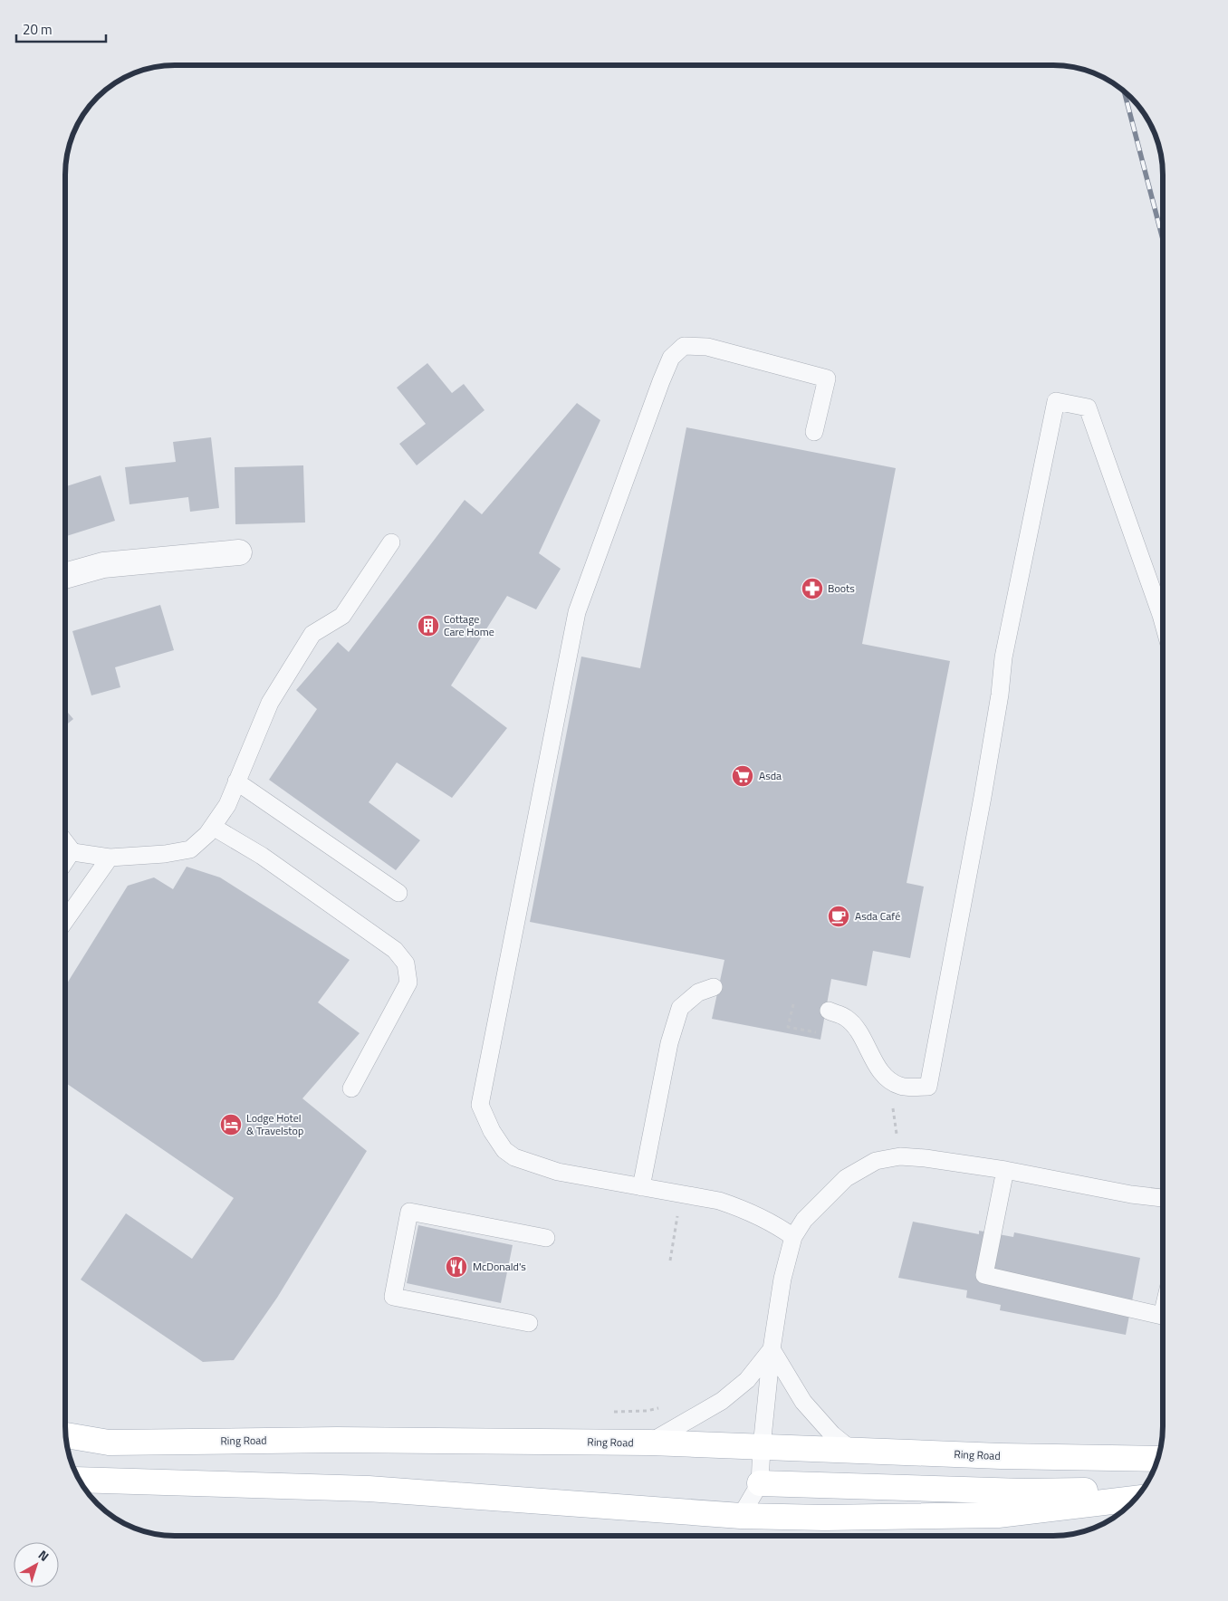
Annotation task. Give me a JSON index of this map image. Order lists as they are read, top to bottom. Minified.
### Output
{"streets":{"main road":["Ring Road"]},"places":{"pharmacy":["Boots"],"building":["Cottage Care Home"],"supermarket":["Asda"],"cafe":["Asda Café"],"hotel":["Lodge Hotel & Travelstop"],"restaurant":["McDonald's"]},"scale_bar":"20 m","north":"top right"}
